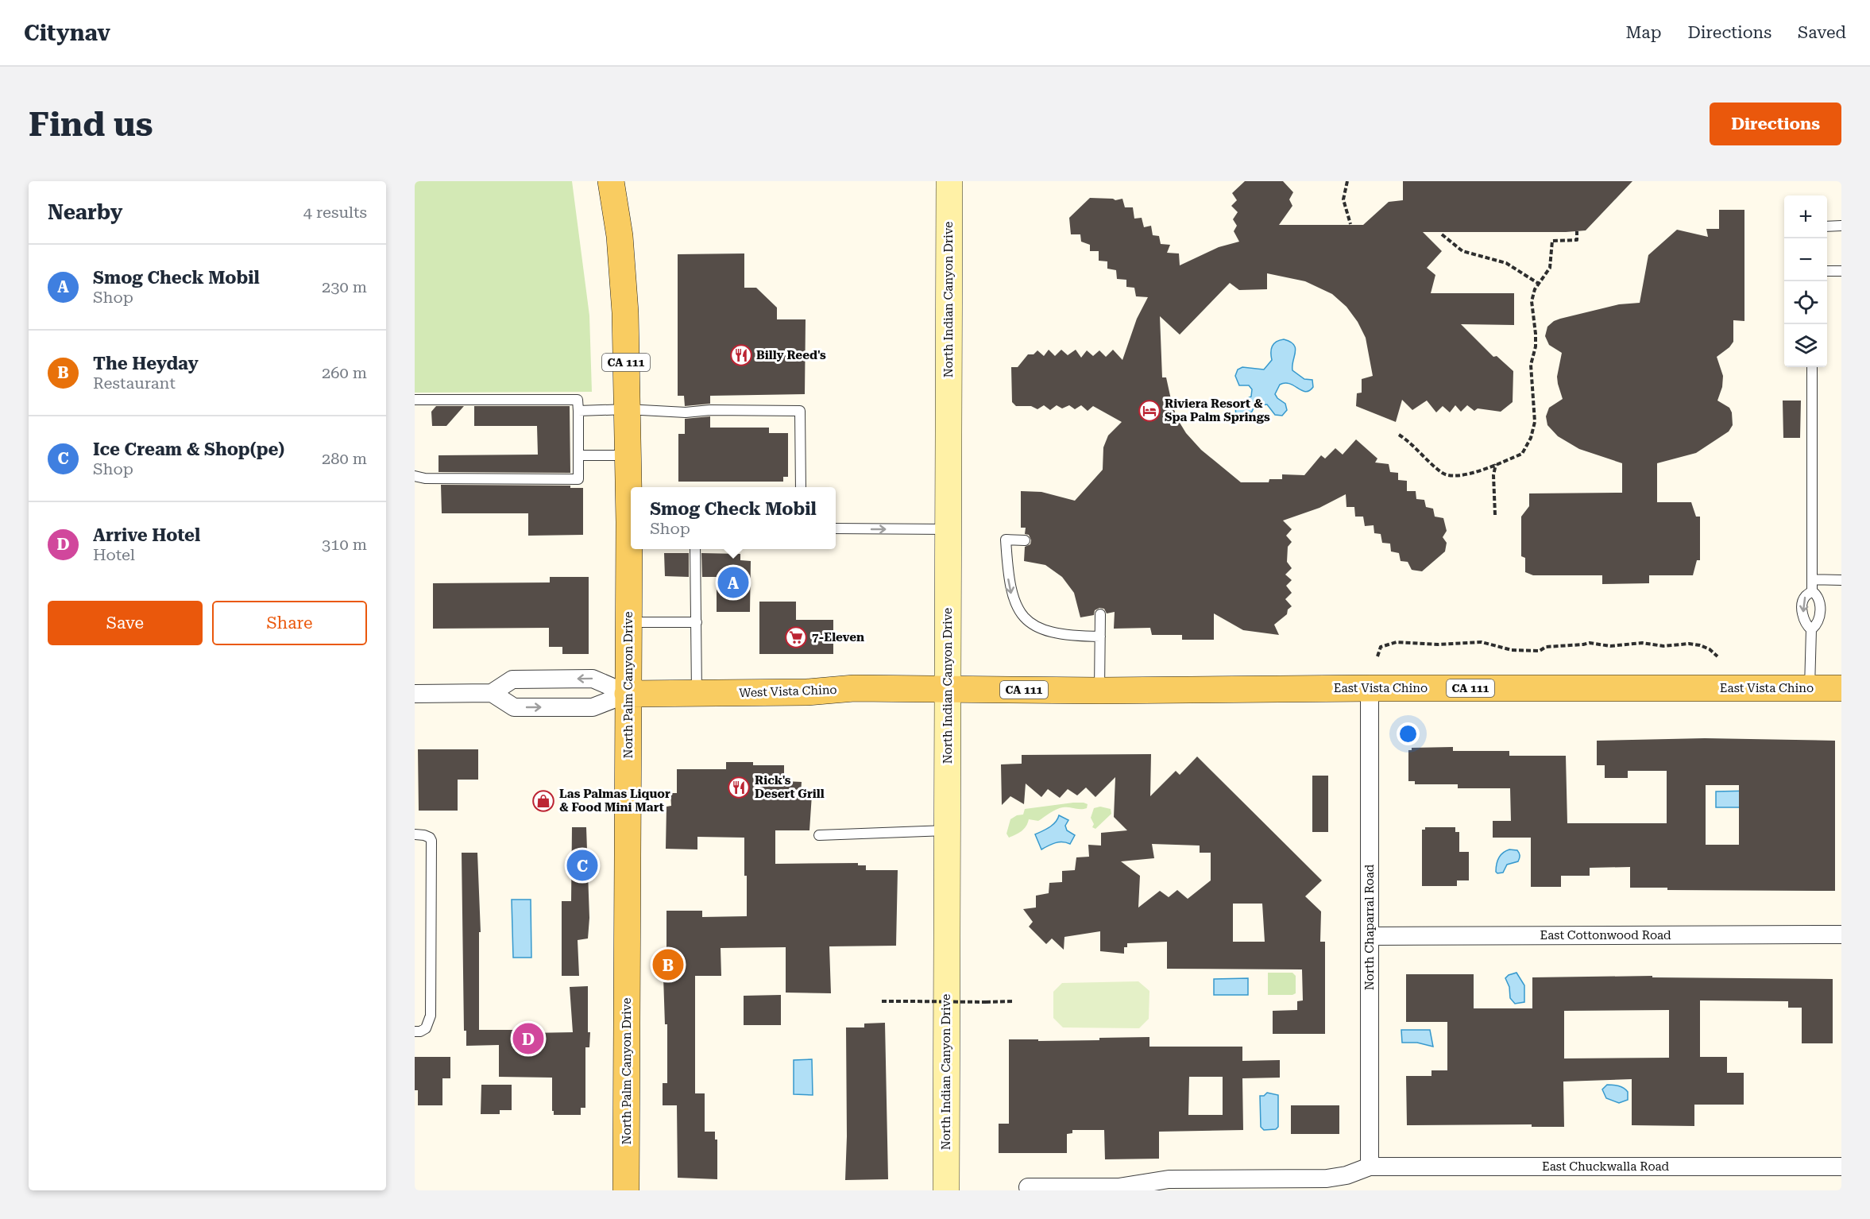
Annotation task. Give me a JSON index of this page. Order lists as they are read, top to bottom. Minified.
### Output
{"streets":{"main road":["North Indian Canyon Drive","CA 111","North Palm Canyon Drive","East Vista Chino","West Vista Chino"],"street":["North Chaparral Road","East Cottonwood Road","East Chuckwalla Road"]},"crossings":[["North Indian Canyon Drive","East Vista Chino"],["North Indian Canyon Drive","West Vista Chino"],["North Palm Canyon Drive","West Vista Chino"],["East Vista Chino","West Vista Chino"],["East Vista Chino","North Chaparral Road"],["North Chaparral Road","East Cottonwood Road"],["North Chaparral Road","East Chuckwalla Road"]],"places":{"restaurant":["Billy Reed's","Rick's Desert Grill"],"hotel":["Riviera Resort & Spa Palm Springs"],"supermarket":["7-Eleven"],"shop":["Las Palmas Liquor & Food Mini Mart"]},"page":{"header":"Citynav","nav":["Map","Directions","Saved"],"buttons":["Directions",["Save","Share"]],"title":"Find us","heading":["Nearby","4 results"],"map_buttons":["+","−"],"list":[{"mark":"A","name":"Smog Check Mobil","note":"Shop","value":"230 m"},{"mark":"B","name":"The Heyday","note":"Restaurant","value":"260 m"},{"mark":"C","name":"Ice Cream & Shop(pe)","note":"Shop","value":"280 m"},{"mark":"D","name":"Arrive Hotel","note":"Hotel","value":"310 m"}],"popup":["Smog Check Mobil","Shop"],"pins":["A","C","B","D"]}}
